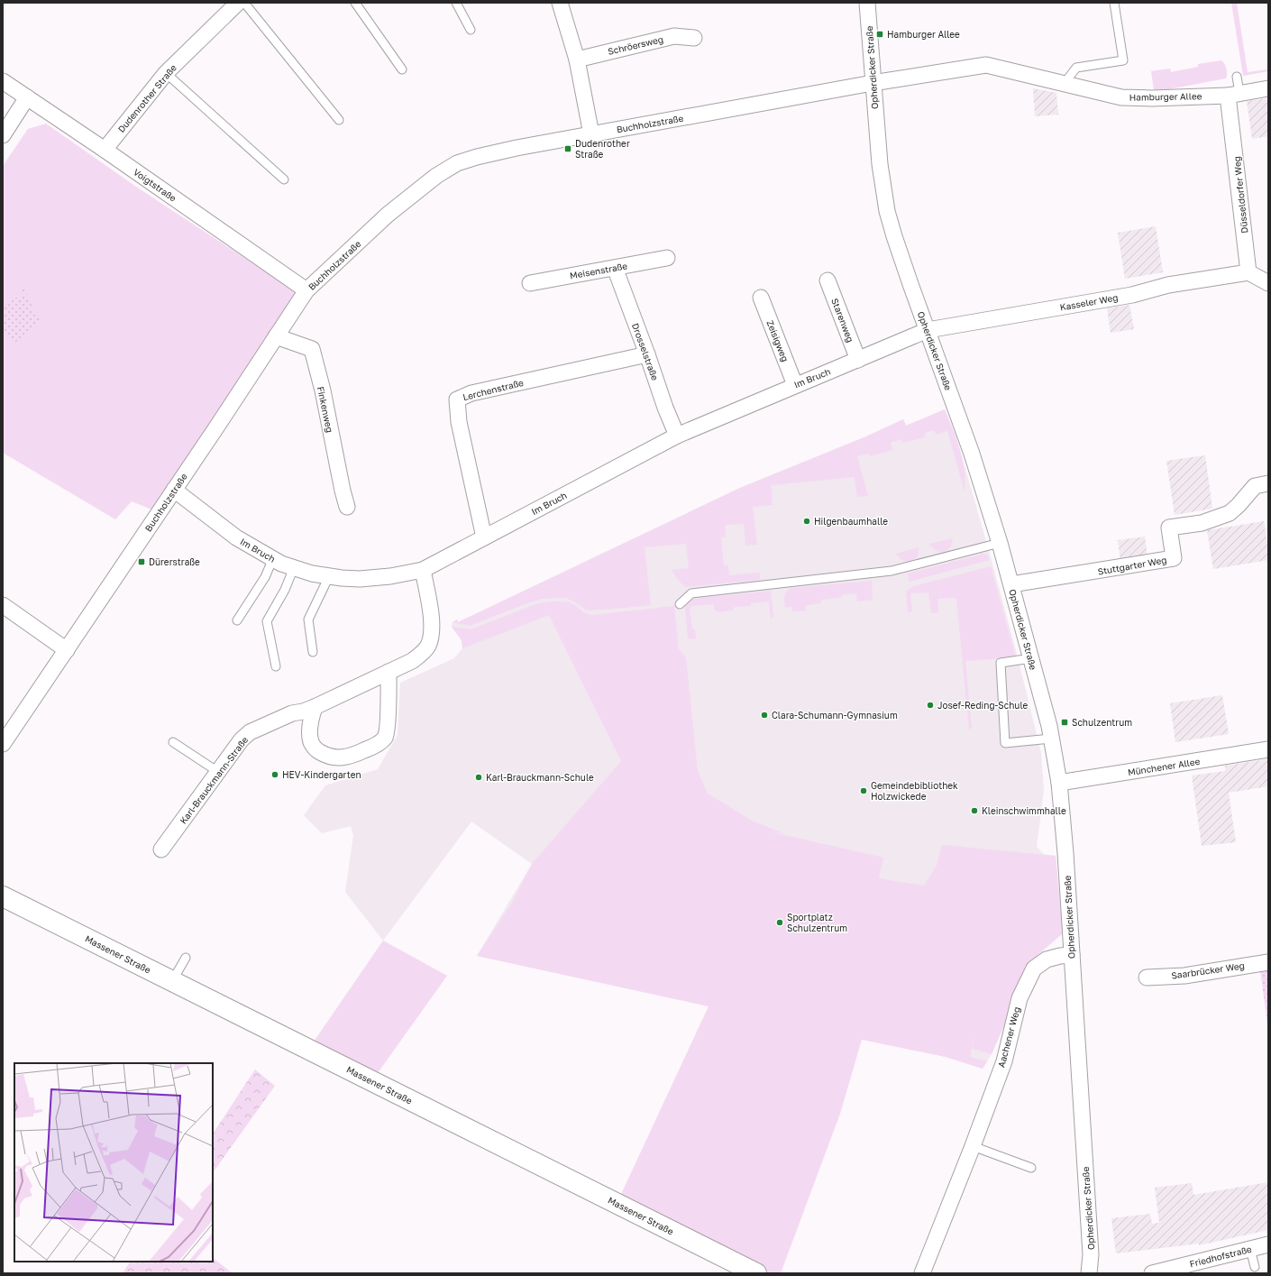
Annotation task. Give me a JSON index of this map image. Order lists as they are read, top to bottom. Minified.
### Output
{"streets":{"street":["Schröersweg","Opherdicker Straße","Hamburger Allee","Dudenrother Straße","Buchholzstraße","Voigtstraße","Düsseldorfer Weg","Meisenstraße","Kasseler Weg","Starenweg","Zeisigweg","Drosselstraße","Im Bruch","Lerchenstraße","Finkenweg","Stuttgarter Weg","Münchener Allee","Karl-Brauckmann-Straße","Massener Straße","Saarbrücker Weg","Aachener Weg","Friedhofstraße"]},"crossings":[["Opherdicker Straße","Hamburger Allee"],["Opherdicker Straße","Buchholzstraße"],["Opherdicker Straße","Kasseler Weg"],["Opherdicker Straße","Im Bruch"],["Opherdicker Straße","Stuttgarter Weg"],["Opherdicker Straße","Münchener Allee"],["Opherdicker Straße","Aachener Weg"],["Hamburger Allee","Buchholzstraße"],["Hamburger Allee","Düsseldorfer Weg"],["Dudenrother Straße","Voigtstraße"],["Buchholzstraße","Voigtstraße"],["Buchholzstraße","Im Bruch"],["Buchholzstraße","Finkenweg"],["Düsseldorfer Weg","Kasseler Weg"],["Meisenstraße","Drosselstraße"],["Kasseler Weg","Im Bruch"],["Starenweg","Im Bruch"],["Zeisigweg","Im Bruch"],["Drosselstraße","Im Bruch"],["Drosselstraße","Lerchenstraße"],["Im Bruch","Lerchenstraße"],["Im Bruch","Karl-Brauckmann-Straße"]],"places":{"transit":["Hamburger Allee","Dudenrother Straße","Dürerstraße","Schulzentrum"],"other":["Hilgenbaumhalle","Josef-Reding-Schule","Clara-Schumann-Gymnasium","HEV-Kindergarten","Karl-Brauckmann-Schule","Gemeindebibliothek Holzwickede","Kleinschwimmhalle","Sportplatz Schulzentrum"]}}
